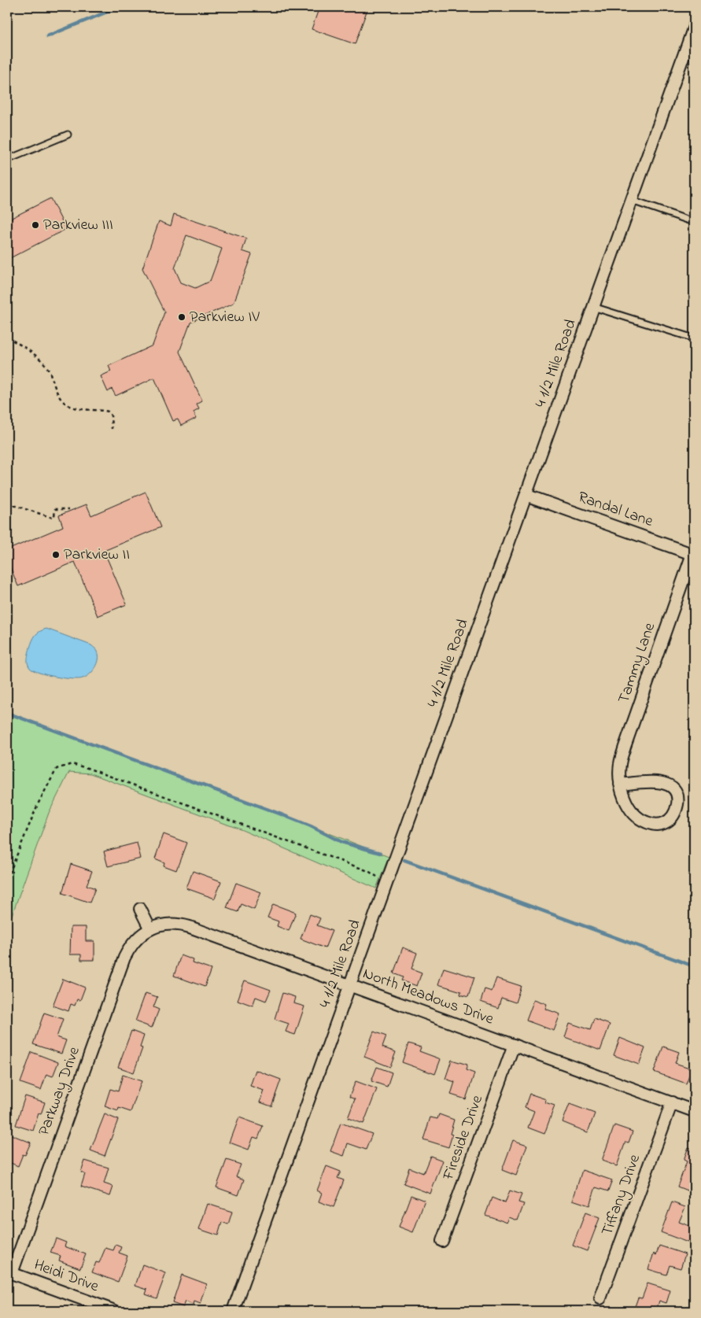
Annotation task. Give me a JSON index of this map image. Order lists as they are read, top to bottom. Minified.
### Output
{"streets":{"street":["4 1/2 Mile Road","Randal Lane","Tammy Lane","North Meadows Drive","Parkway Drive","Fireside Drive","Tiffany Drive","Heidi Drive"]},"crossings":[["4 1/2 Mile Road","Randal Lane"],["4 1/2 Mile Road","North Meadows Drive"],["Randal Lane","Tammy Lane"],["North Meadows Drive","Parkway Drive"],["North Meadows Drive","Fireside Drive"],["North Meadows Drive","Tiffany Drive"],["Parkway Drive","Heidi Drive"]],"places":["Parkview III","Parkview IV","Parkview II"]}
